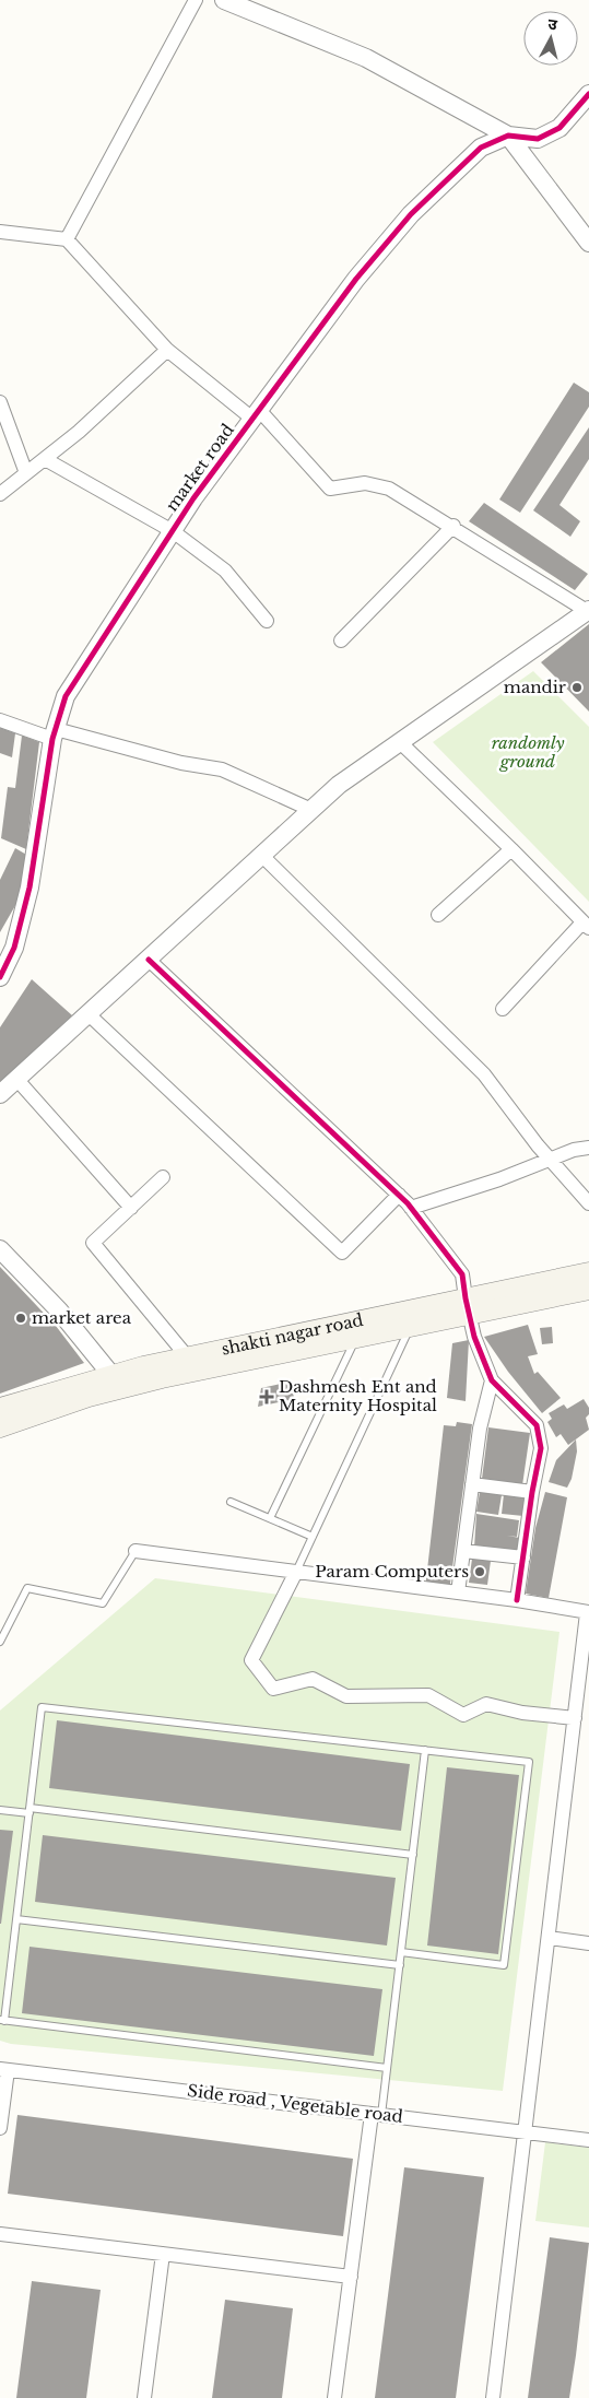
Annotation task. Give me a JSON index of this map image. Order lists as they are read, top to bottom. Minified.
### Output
{"streets":{"main road":["shakti nagar road"],"street":["market road","Side road , Vegetable road"]},"parks":["randomly ground"],"places":{"other":["mandir","market area","Param Computers"],"health":["Dashmesh Ent and Maternity Hospital"]},"north":"top"}
